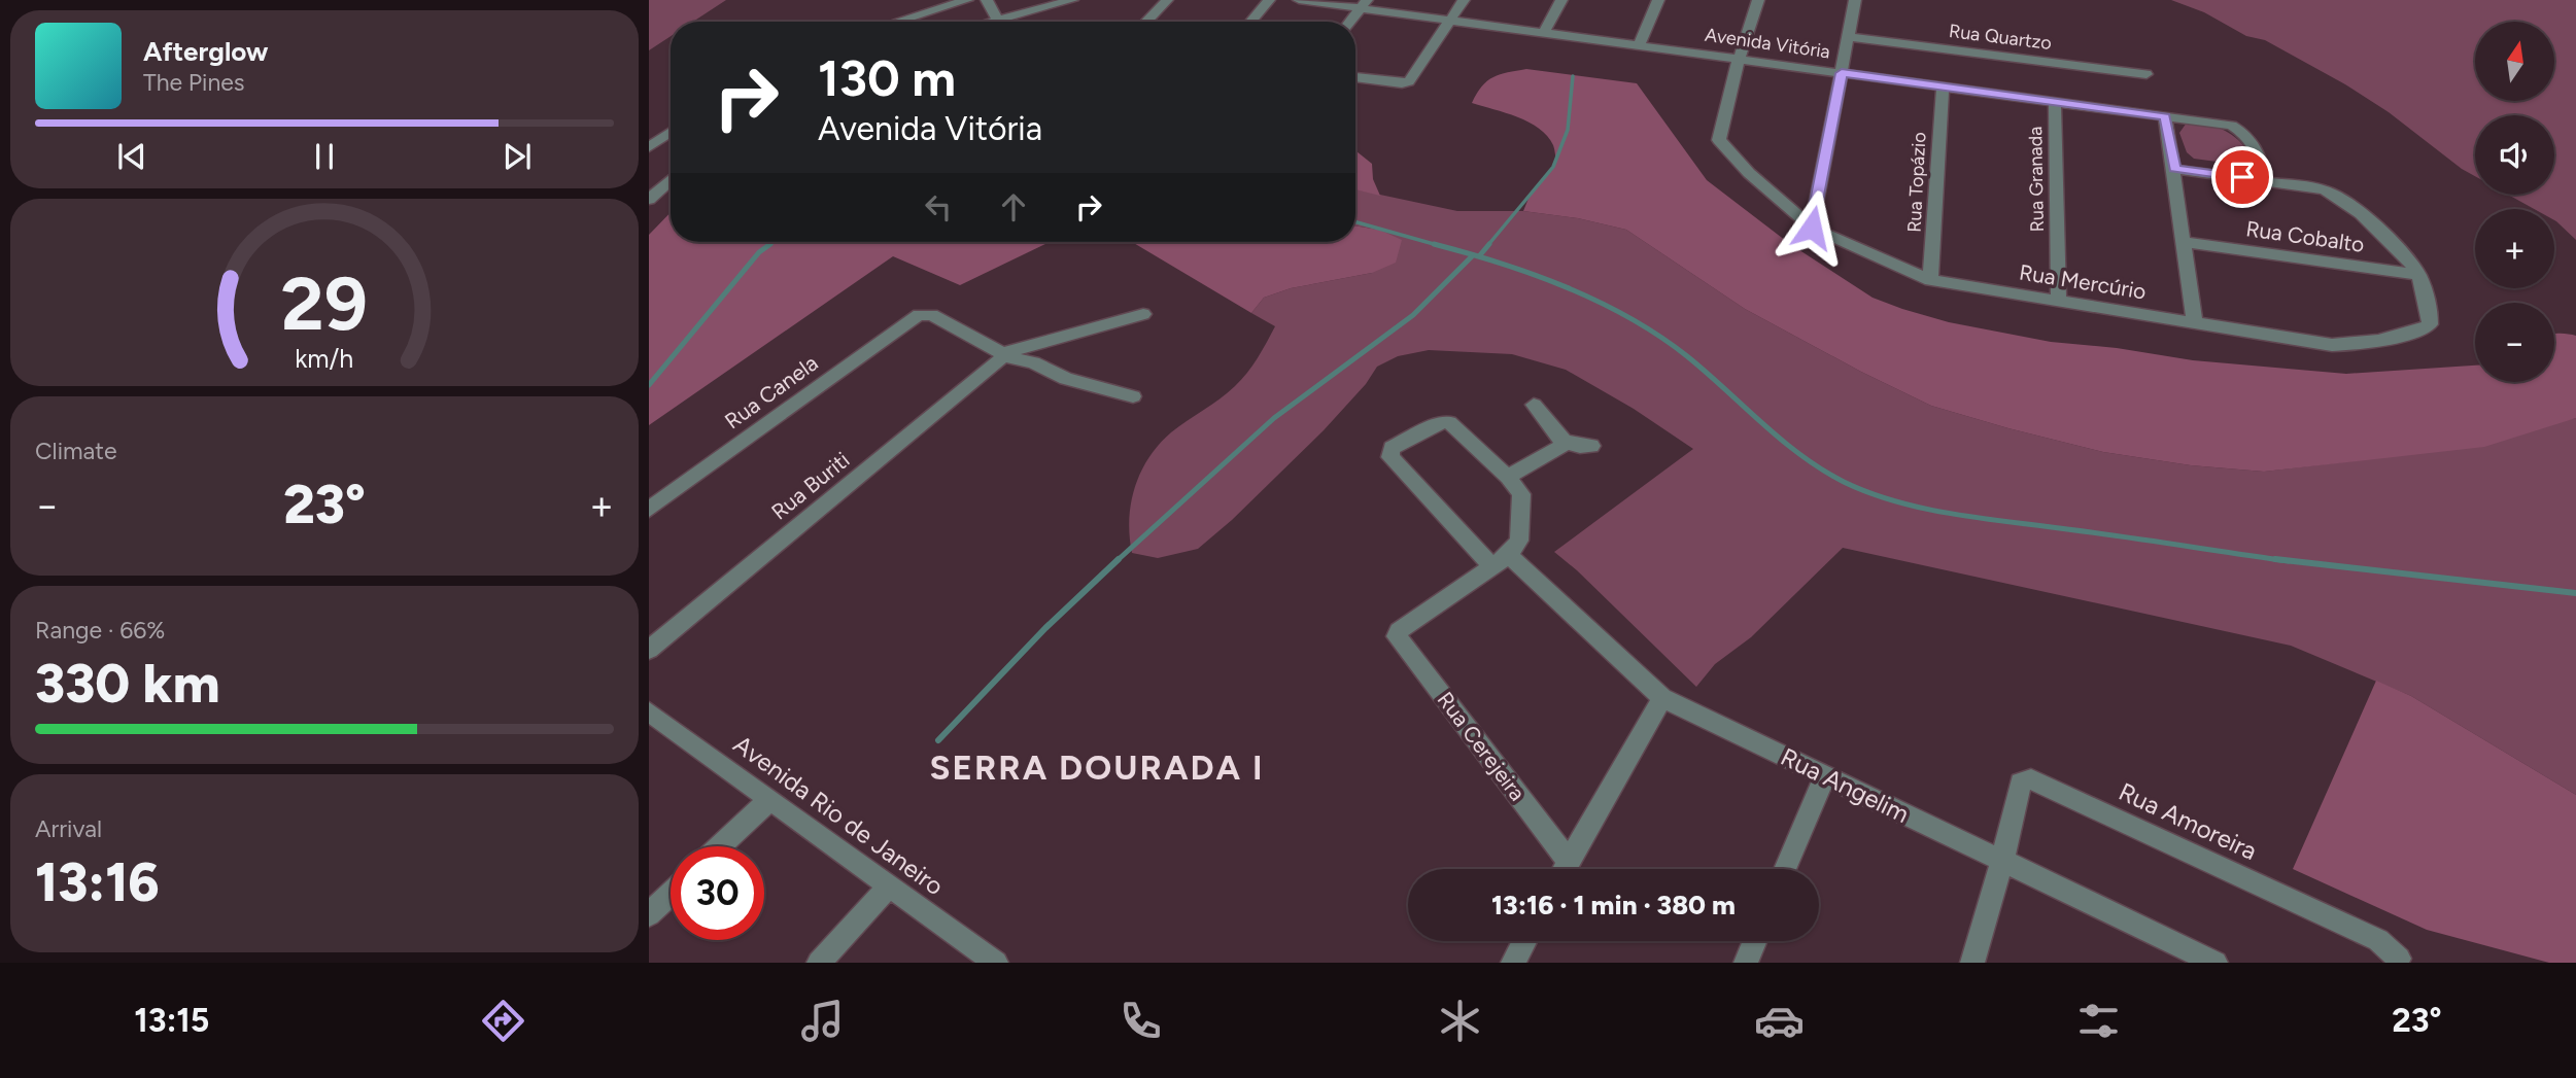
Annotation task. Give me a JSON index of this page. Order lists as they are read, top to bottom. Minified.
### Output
{"streets":{"street":["Rua Quartzo","Avenida Vitória","Rua Granada","Rua Topázio","Rua Cobalto","Rua Mercúrio","Rua Canela","Rua Buriti","Rua Cerejeira","Rua Angelim","Avenida Rio de Janeiro","Rua Amoreira"]},"crossings":[["Avenida Vitória","Rua Granada"],["Avenida Vitória","Rua Topázio"],["Avenida Vitória","Rua Mercúrio"],["Rua Granada","Rua Mercúrio"],["Rua Topázio","Rua Mercúrio"],["Rua Cobalto","Rua Mercúrio"],["Rua Canela","Rua Buriti"],["Rua Cerejeira","Rua Angelim"],["Rua Angelim","Rua Amoreira"]],"districts":["SERRA DOURADA I"],"north":"top","page":{"map_buttons":["+","−"],"turn":["130 m","Avenida Vitória"],"song":["Afterglow","The Pines"],"tile":["Climate",["Range · 66%","330 km"],["Arrival","13:16"]],"heat":["−","23°","+"],"limit":"30","trip":"13:16 · 1 min · 380 m","tabs":["13:15","23°"],"gauge":["29","km/h"]}}
